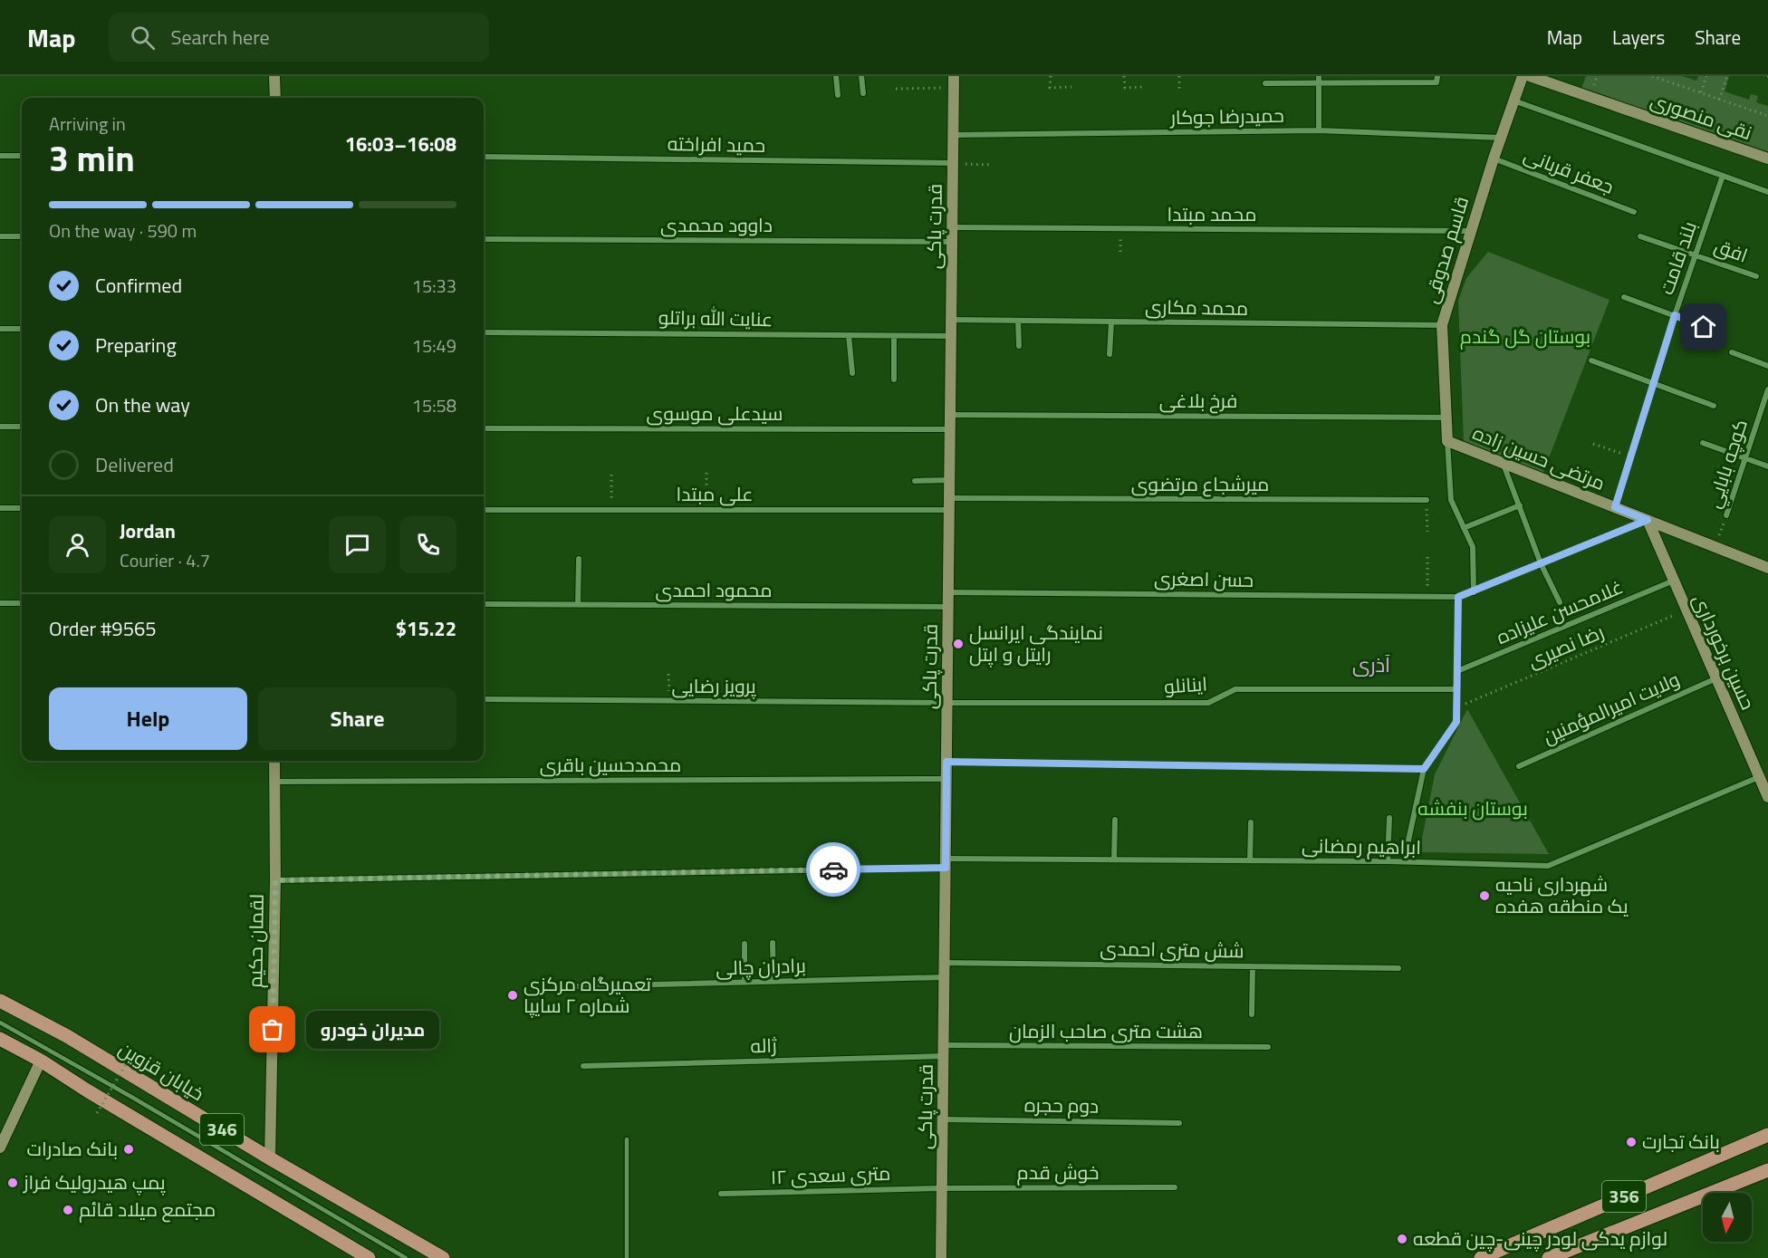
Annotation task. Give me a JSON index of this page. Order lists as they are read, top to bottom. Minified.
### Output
{"streets":{"main road":["خیابان قزوین","346","356"],"street":["حمیدرضا جوکار","نقی منصوری","حمید افراخته","جعفر قربانی","محمد مبتدا","داوود محمدی","قدرت پاکی","قاسم صدوقی","افق","بلند قامت","محمد مکاری","عنایت الله براتلو","فرخ بلاغی","سیدعلی موسوی","مرتضی حسین زاده","كوچه بابايي","میرشجاع مرتضوی","علی مبتدا","حسن اصغری","محمود احمدی","غلامحسن علیزاده","حسین برخورداری","اینانلو","پرویز رضایی","ولایت امیرالمؤمنین","محمدحسین باقری","ابراهیم رمضانی","لقمان حکیم","شش متری احمدی","برادران چالی","هشت متری صاحب الزمان","ژاله","دوم حجره","خوش قدم","۱۲ متری سعدی"],"path":["رضا نصیری"]},"crossings":[["حمیدرضا جوکار","قدرت پاکی"],["حمیدرضا جوکار","قاسم صدوقی"],["حمید افراخته","قدرت پاکی"],["جعفر قربانی","قاسم صدوقی"],["محمد مبتدا","قدرت پاکی"],["محمد مبتدا","قاسم صدوقی"],["داوود محمدی","قدرت پاکی"],["قدرت پاکی","محمد مکاری"],["قدرت پاکی","عنایت الله براتلو"],["قدرت پاکی","فرخ بلاغی"],["قدرت پاکی","سیدعلی موسوی"],["قدرت پاکی","میرشجاع مرتضوی"],["قدرت پاکی","علی مبتدا"],["قدرت پاکی","حسن اصغری"],["قدرت پاکی","محمود احمدی"],["قدرت پاکی","اینانلو"],["قدرت پاکی","پرویز رضایی"],["قدرت پاکی","محمدحسین باقری"],["قدرت پاکی","ابراهیم رمضانی"],["قدرت پاکی","شش متری احمدی"],["قدرت پاکی","برادران چالی"],["قدرت پاکی","هشت متری صاحب الزمان"],["قدرت پاکی","ژاله"],["قدرت پاکی","دوم حجره"],["قدرت پاکی","خوش قدم"],["قدرت پاکی","۱۲ متری سعدی"],["قاسم صدوقی","محمد مکاری"],["قاسم صدوقی","فرخ بلاغی"],["قاسم صدوقی","مرتضی حسین زاده"],["افق","بلند قامت"],["بلند قامت","مرتضی حسین زاده"],["مرتضی حسین زاده","كوچه بابايي"],["مرتضی حسین زاده","حسن اصغری"],["مرتضی حسین زاده","حسین برخورداری"],["میرشجاع مرتضوی","علی مبتدا"],["حسن اصغری","حسین برخورداری"],["غلامحسن علیزاده","حسین برخورداری"],["رضا نصیری","حسین برخورداری"],["حسین برخورداری","ولایت امیرالمؤمنین"],["حسین برخورداری","ابراهیم رمضانی"],["اینانلو","پرویز رضایی"],["محمدحسین باقری","لقمان حکیم"],["ابراهیم رمضانی","لقمان حکیم"],["لقمان حکیم","خیابان قزوین"],["هشت متری صاحب الزمان","ژاله"],["خوش قدم","۱۲ متری سعدی"]],"districts":["آذری"],"parks":["بوستان گل گندم","بوستان بنفشه"],"places":["نمایندگی ایرانسل رایتل و اپتل","شهرداری ناحیه یک منطقه هفده","تعمیرگاه مرکزی شماره ۲ سایپا","مدیران خودرو","بانک تجارت","بانک صادرات","پمپ هیدرولیک فراز","مجتمع میلاد قائم","لوازم یدکی لودر چینی-چین قطعه"],"north":"bottom","page":{"header":"Map","search":"Search here","nav":["Map","Layers","Share"],"heading":["3 min","Arriving in","16:03–16:08"],"panel":["Jordan","Courier · 4.7","Order #9565","$15.22"],"bar":"On the way · 590 m","list":[["Confirmed","15:33"],["Preparing","15:49"],["On the way","15:58"],"Delivered"],"buttons":["Help","Share"],"bubble":"مدیران خودرو"}}
